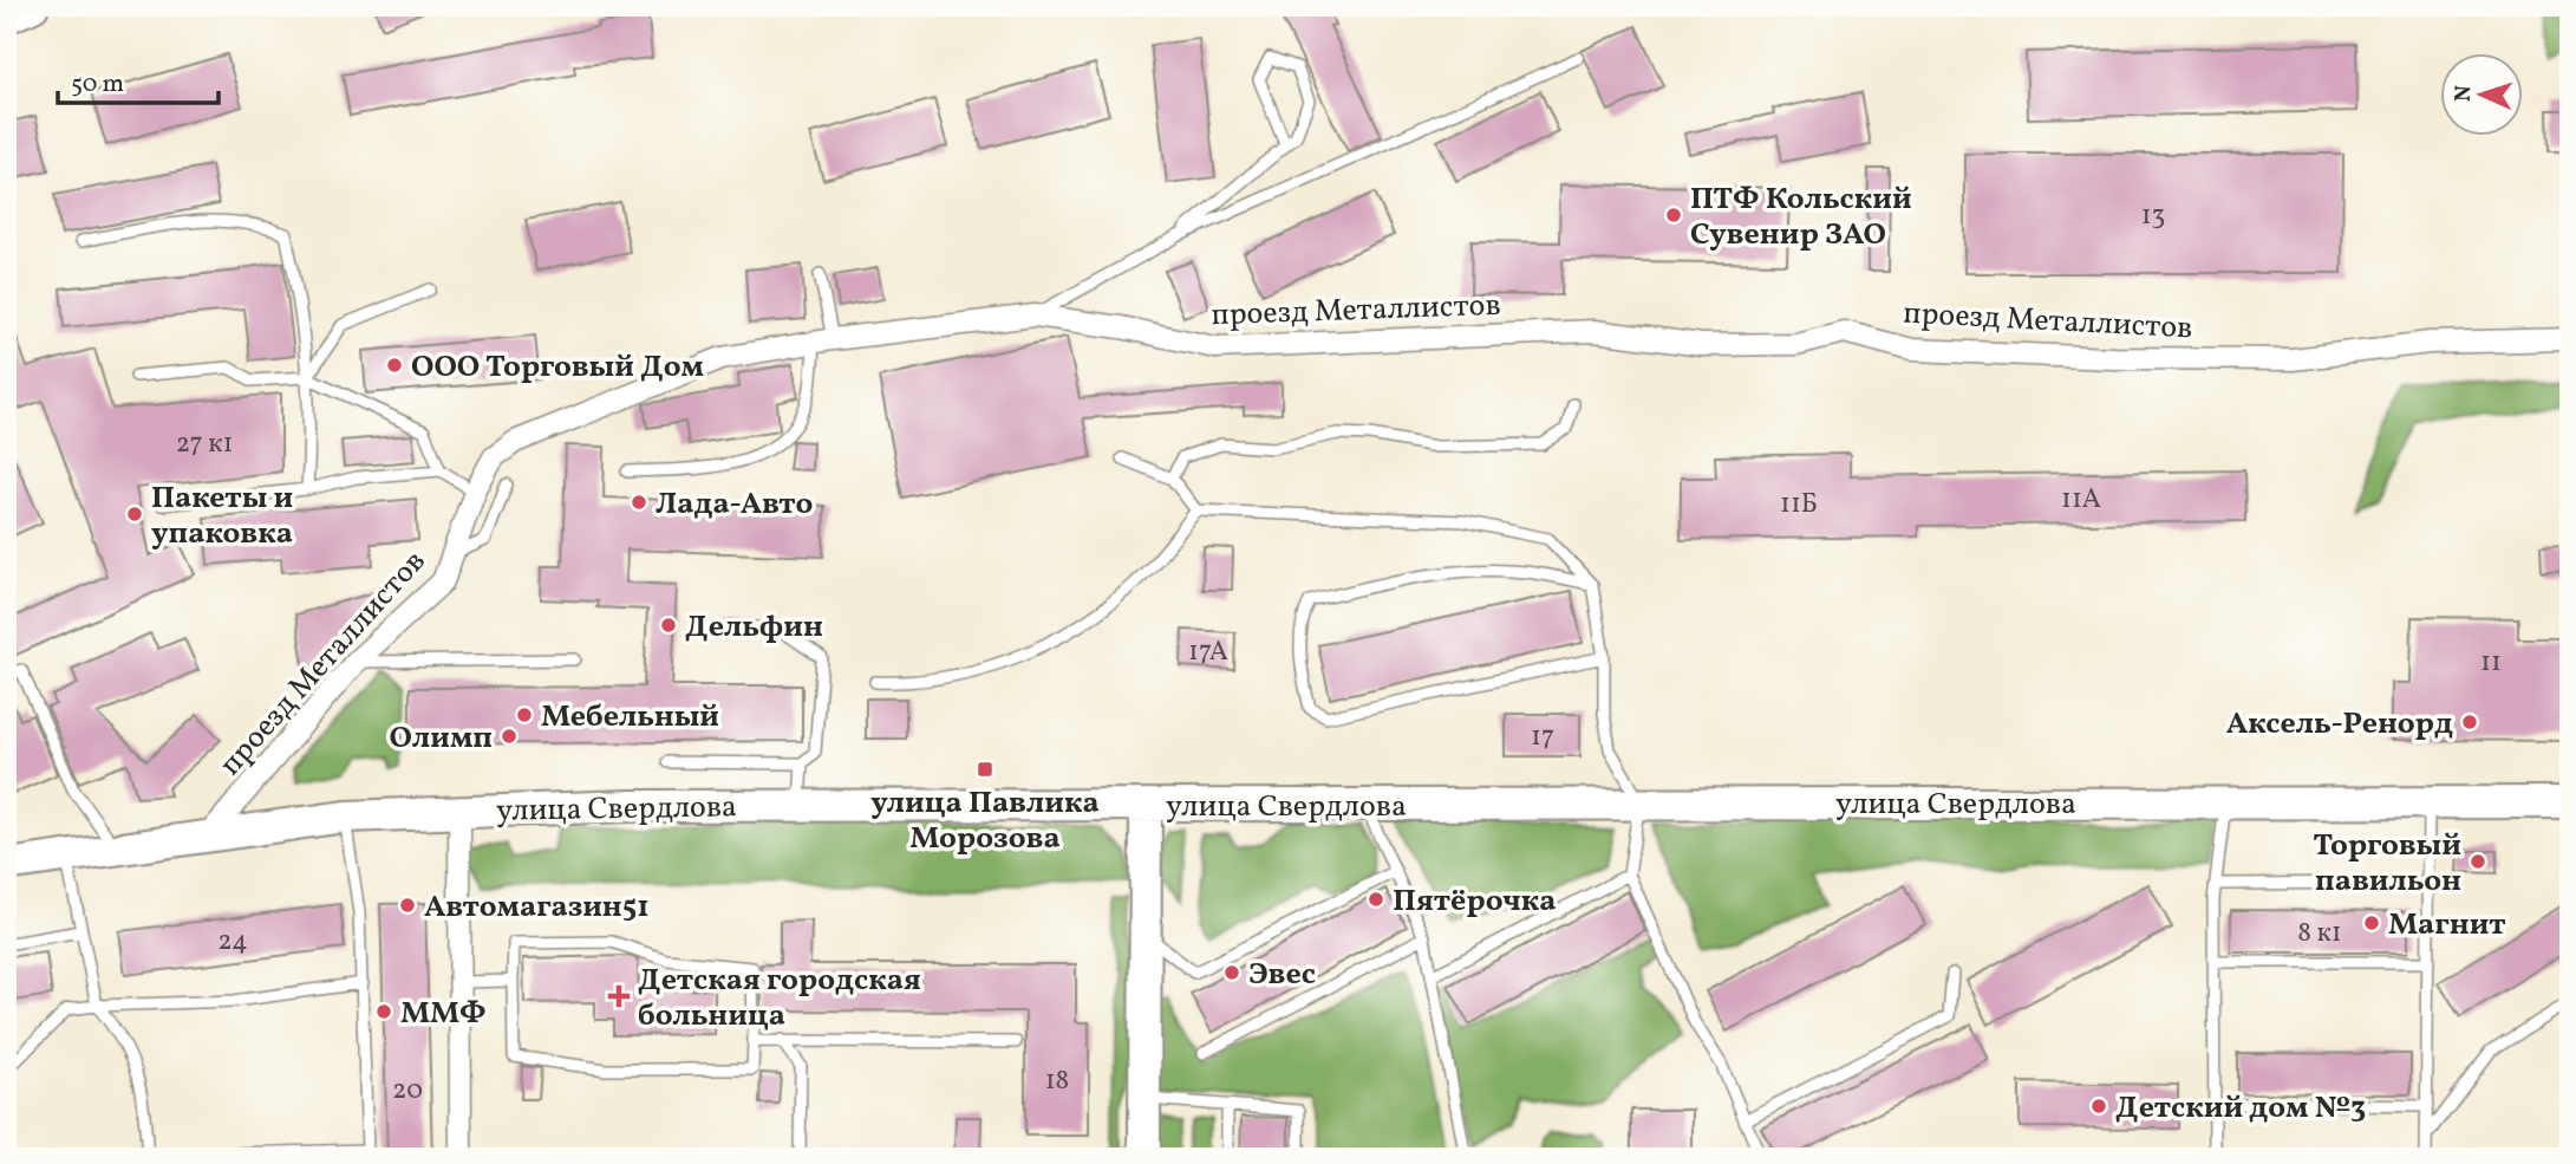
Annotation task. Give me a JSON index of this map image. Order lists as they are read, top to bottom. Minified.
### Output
{"streets":{"street":["проезд Металлистов","улица Свердлова"]},"crossings":[["проезд Металлистов","улица Свердлова"]],"places":{"other":["ПТФ Кольский Сувенир ЗАО","ООО Торговый Дом","Лада-Авто","Пакеты и упаковка","Дельфин","Мебельный","Аксель-Ренорд","Олимп","Торговый павильон","Пятёрочка","Автомагазин51","Магнит","Эвес","ММФ","Детский дом №3"],"transit":["улица Павлика Морозова"],"health":["Детская городская больница"]},"house_numbers":["13","27 к1","11А","11Б","17А","11","17","8 к1","24","18","20"],"scale_bar":"50 m","north":"left"}
